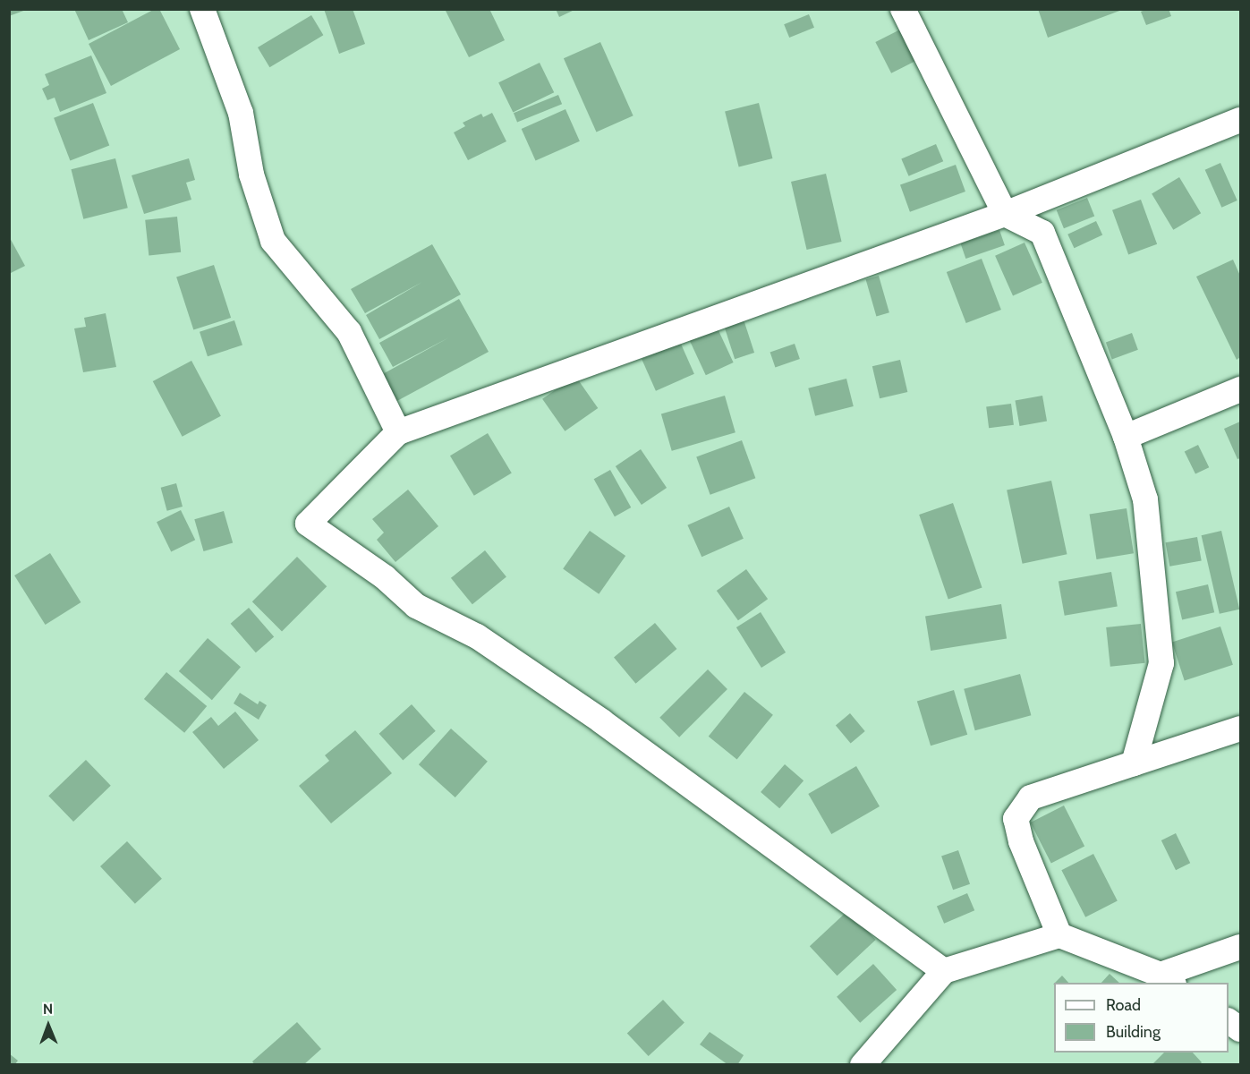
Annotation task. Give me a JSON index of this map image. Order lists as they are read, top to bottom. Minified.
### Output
{"legend":["Road","Building"],"north":"top"}
